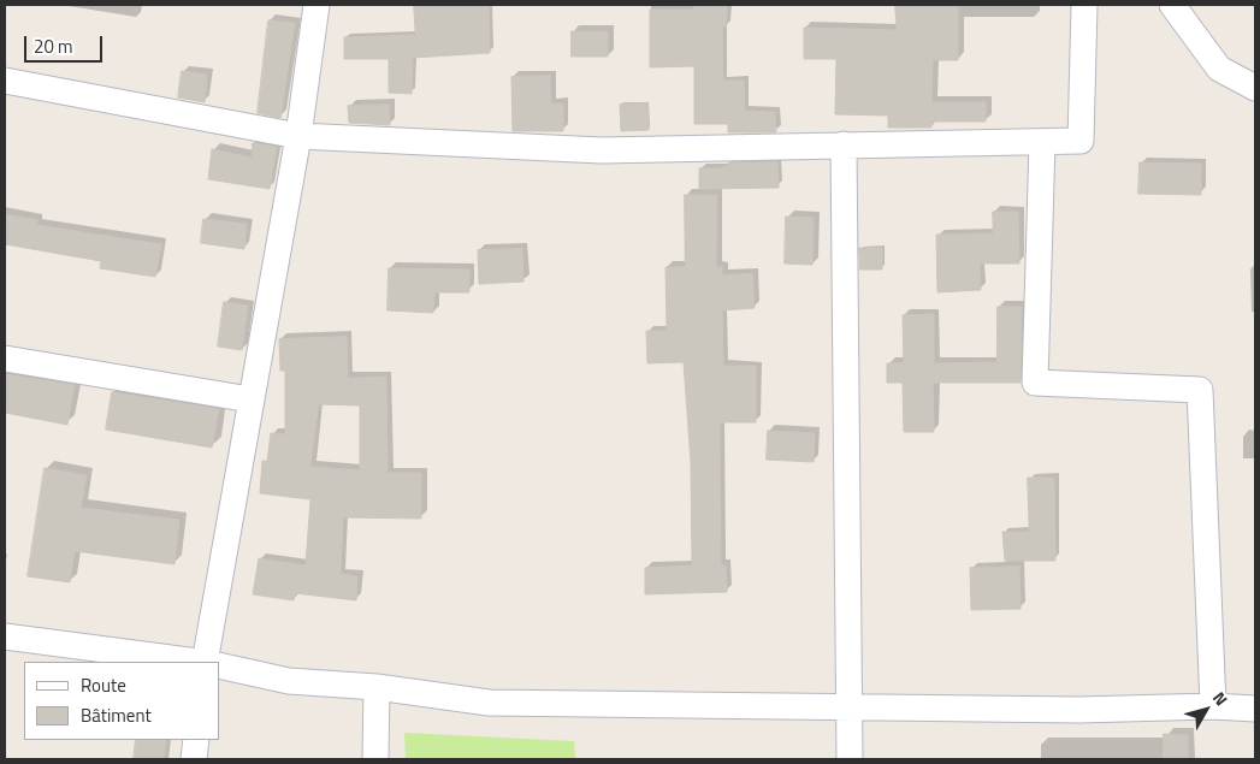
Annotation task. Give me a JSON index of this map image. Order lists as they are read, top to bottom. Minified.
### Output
{"legend":["Route","Bâtiment"],"scale_bar":"20 m","north":"top right"}
